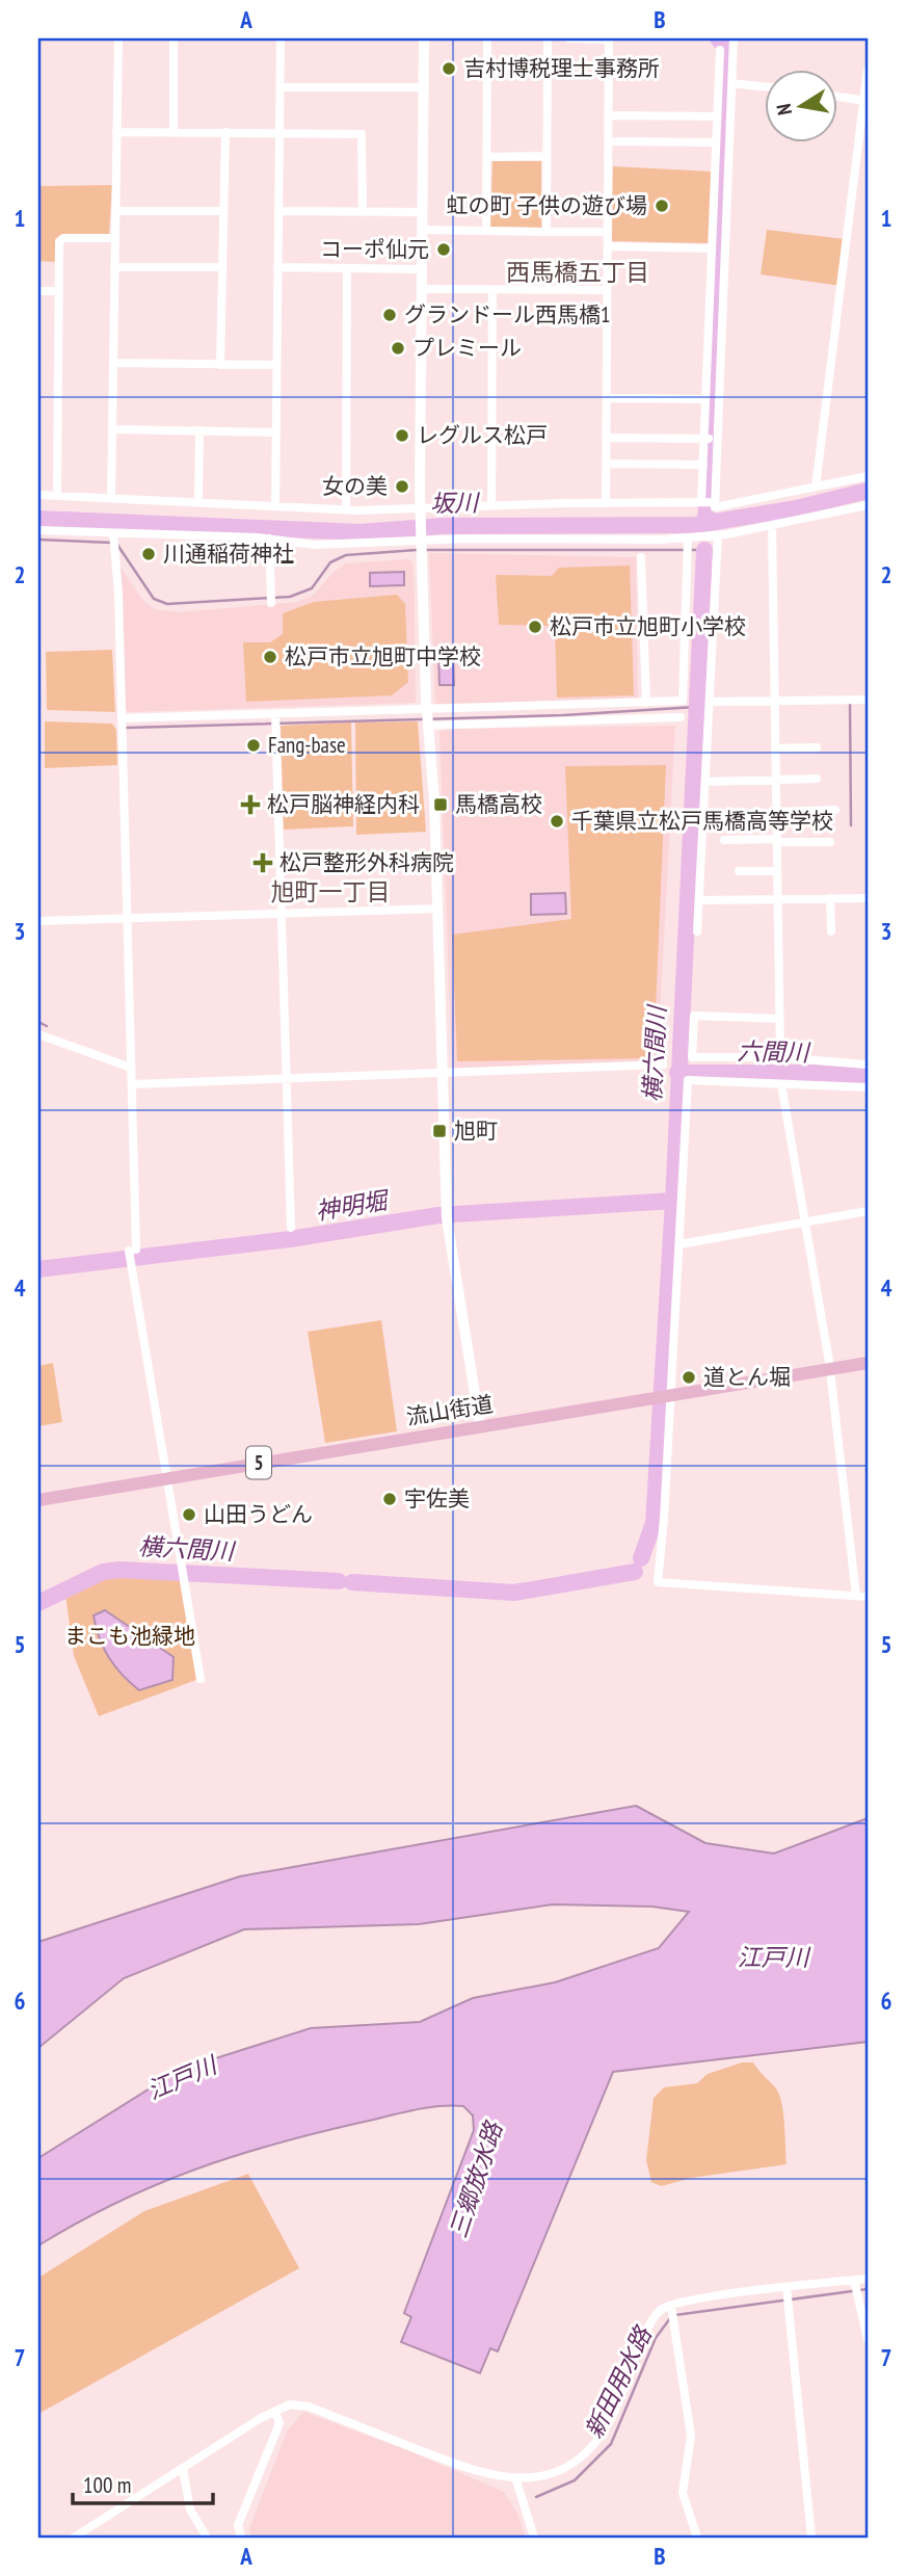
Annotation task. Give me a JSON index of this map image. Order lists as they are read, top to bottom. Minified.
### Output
{"streets":{"main road":["流山街道","5"]},"districts":["西馬橋五丁目","旭町一丁目"],"water":["坂川","六間川","横六間川","神明堀","江戸川","三郷放水路","新田用水路"],"parks":["まこも池緑地"],"places":{"other":["吉村博税理士事務所","虹の町 子供の遊び場","コーポ仙元","グランドール西馬橋1","プレミール","レグルス松戸","女の美","川通稲荷神社","松戸市立旭町小学校","松戸市立旭町中学校","Fang-base","千葉県立松戸馬橋高等学校","道とん堀","宇佐美","山田うどん"],"health":["松戸脳神経内科","松戸整形外科病院"],"transit":["馬橋高校","旭町"]},"scale_bar":"100 m","north":"left","grid":{"columns":["A","B"],"rows":["1","2","3","4","5","6","7"]}}
